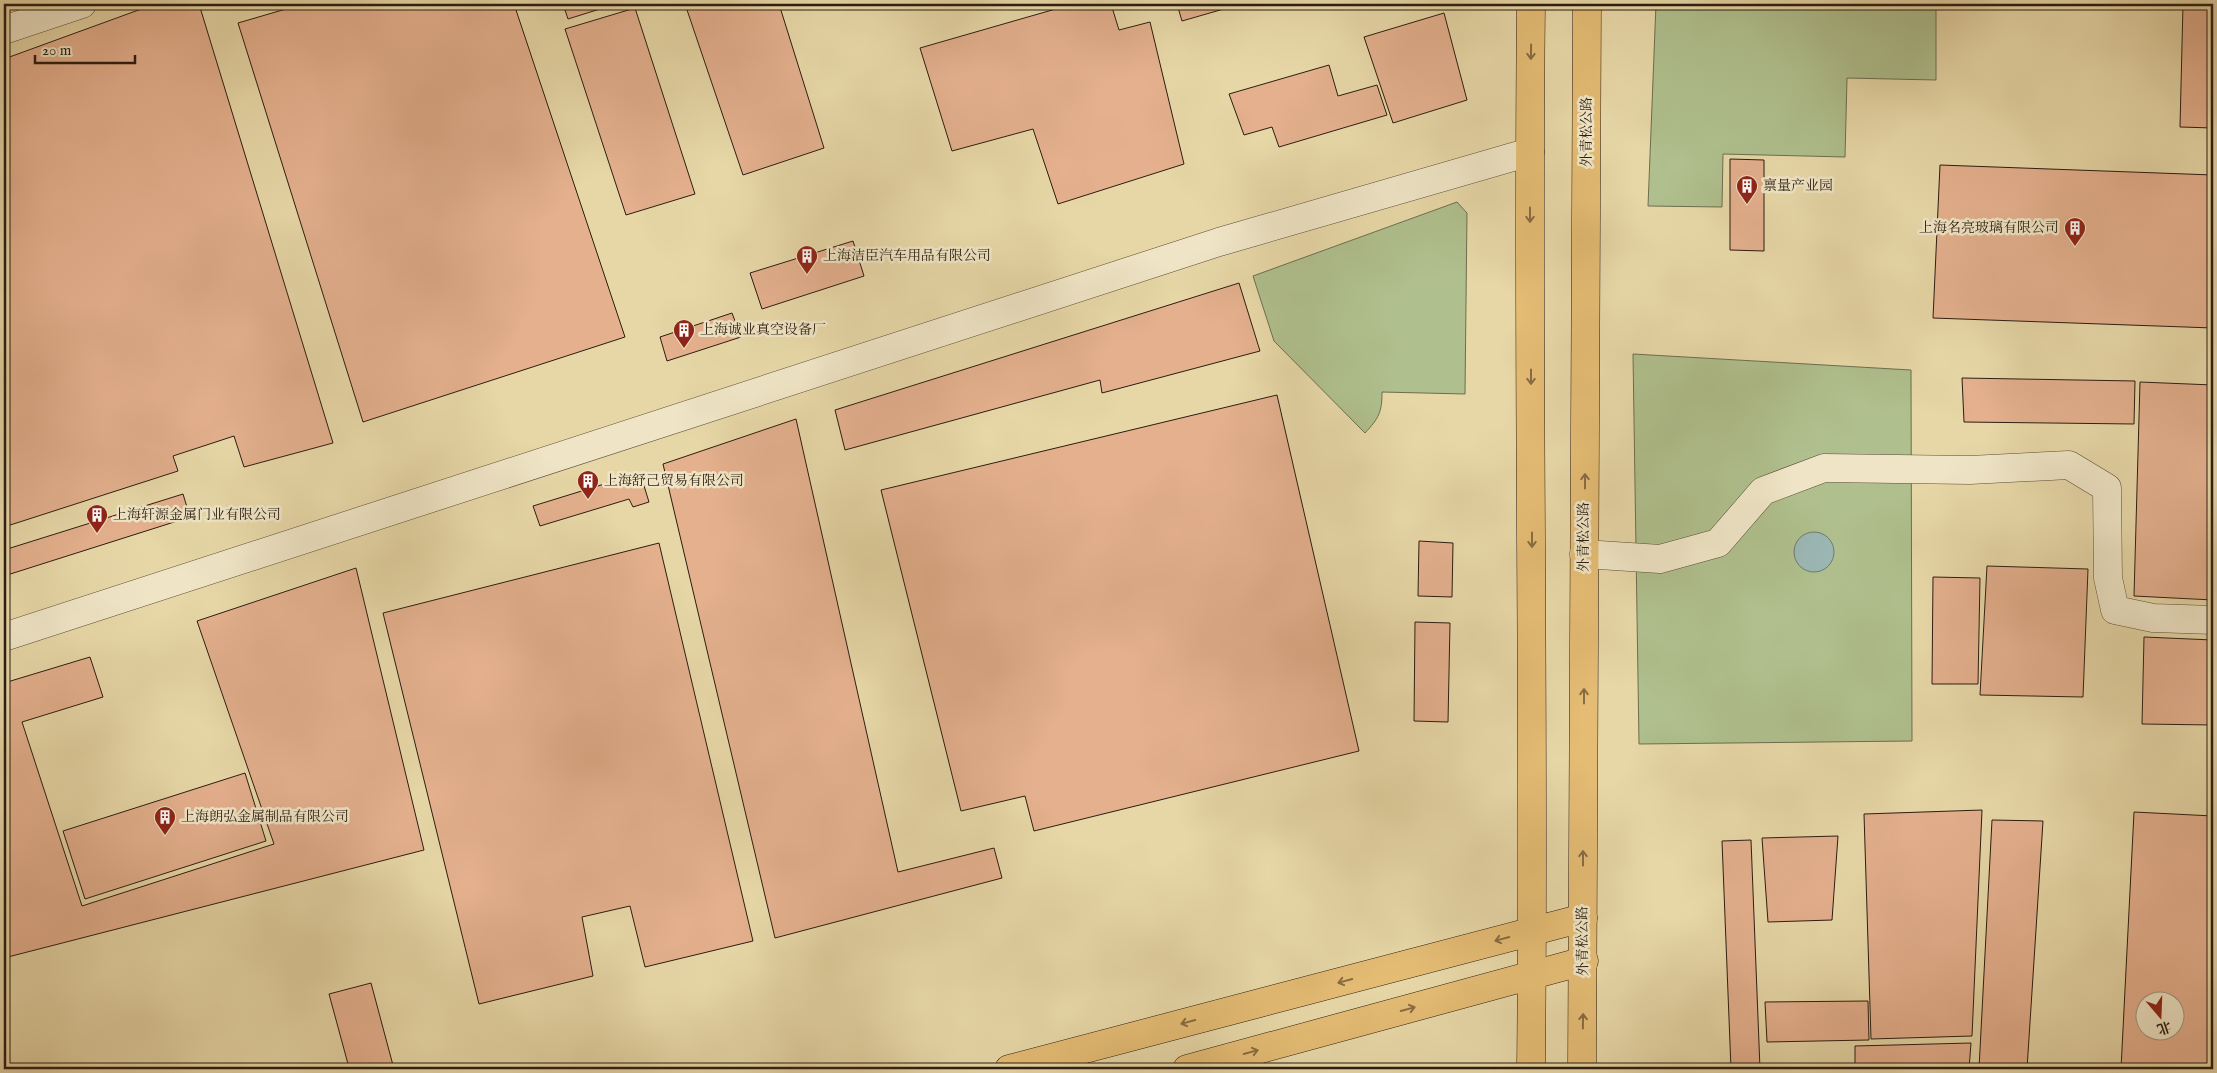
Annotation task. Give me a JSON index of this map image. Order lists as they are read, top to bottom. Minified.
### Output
{"streets":{"main road":["外青松公路"]},"places":{"building":["禀量产业园","上海名亮玻璃有限公司","上海洁臣汽车用品有限公司","上海诚业真空设备厂","上海舒己贸易有限公司","上海轩源金属门业有限公司","上海朗弘金属制品有限公司"]},"scale_bar":"20 m","north":"bottom"}
